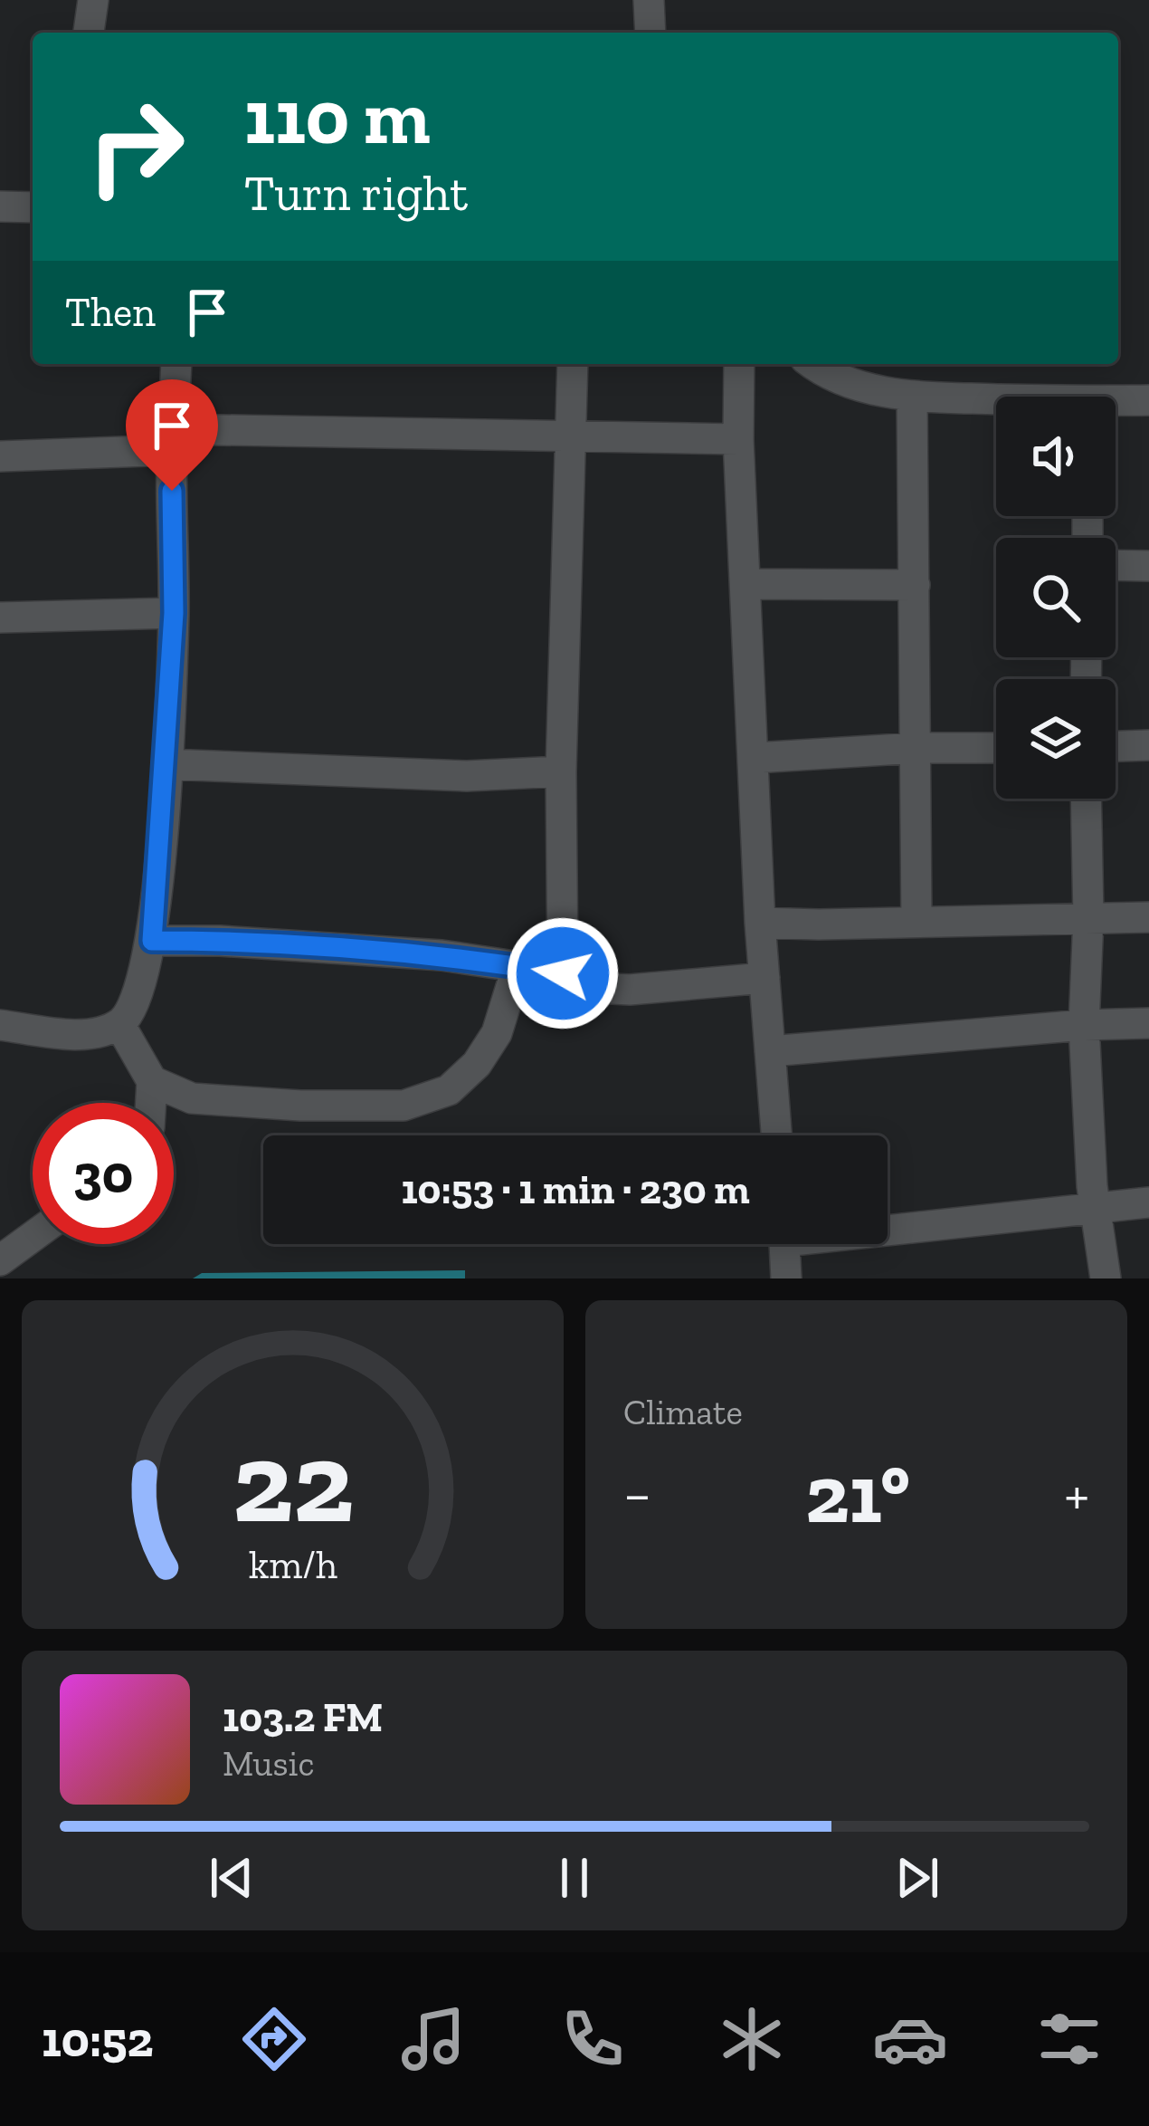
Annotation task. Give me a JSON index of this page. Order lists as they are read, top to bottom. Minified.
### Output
{"page":{"turn":["110 m","Turn right"],"then":"Then","limit":"30","trip":"10:53 · 1 min · 230 m","tile":"Climate","heat":["−","21°","+"],"song":["103.2 FM","Music"],"tabs":"10:52","gauge":["22","km/h"]}}
